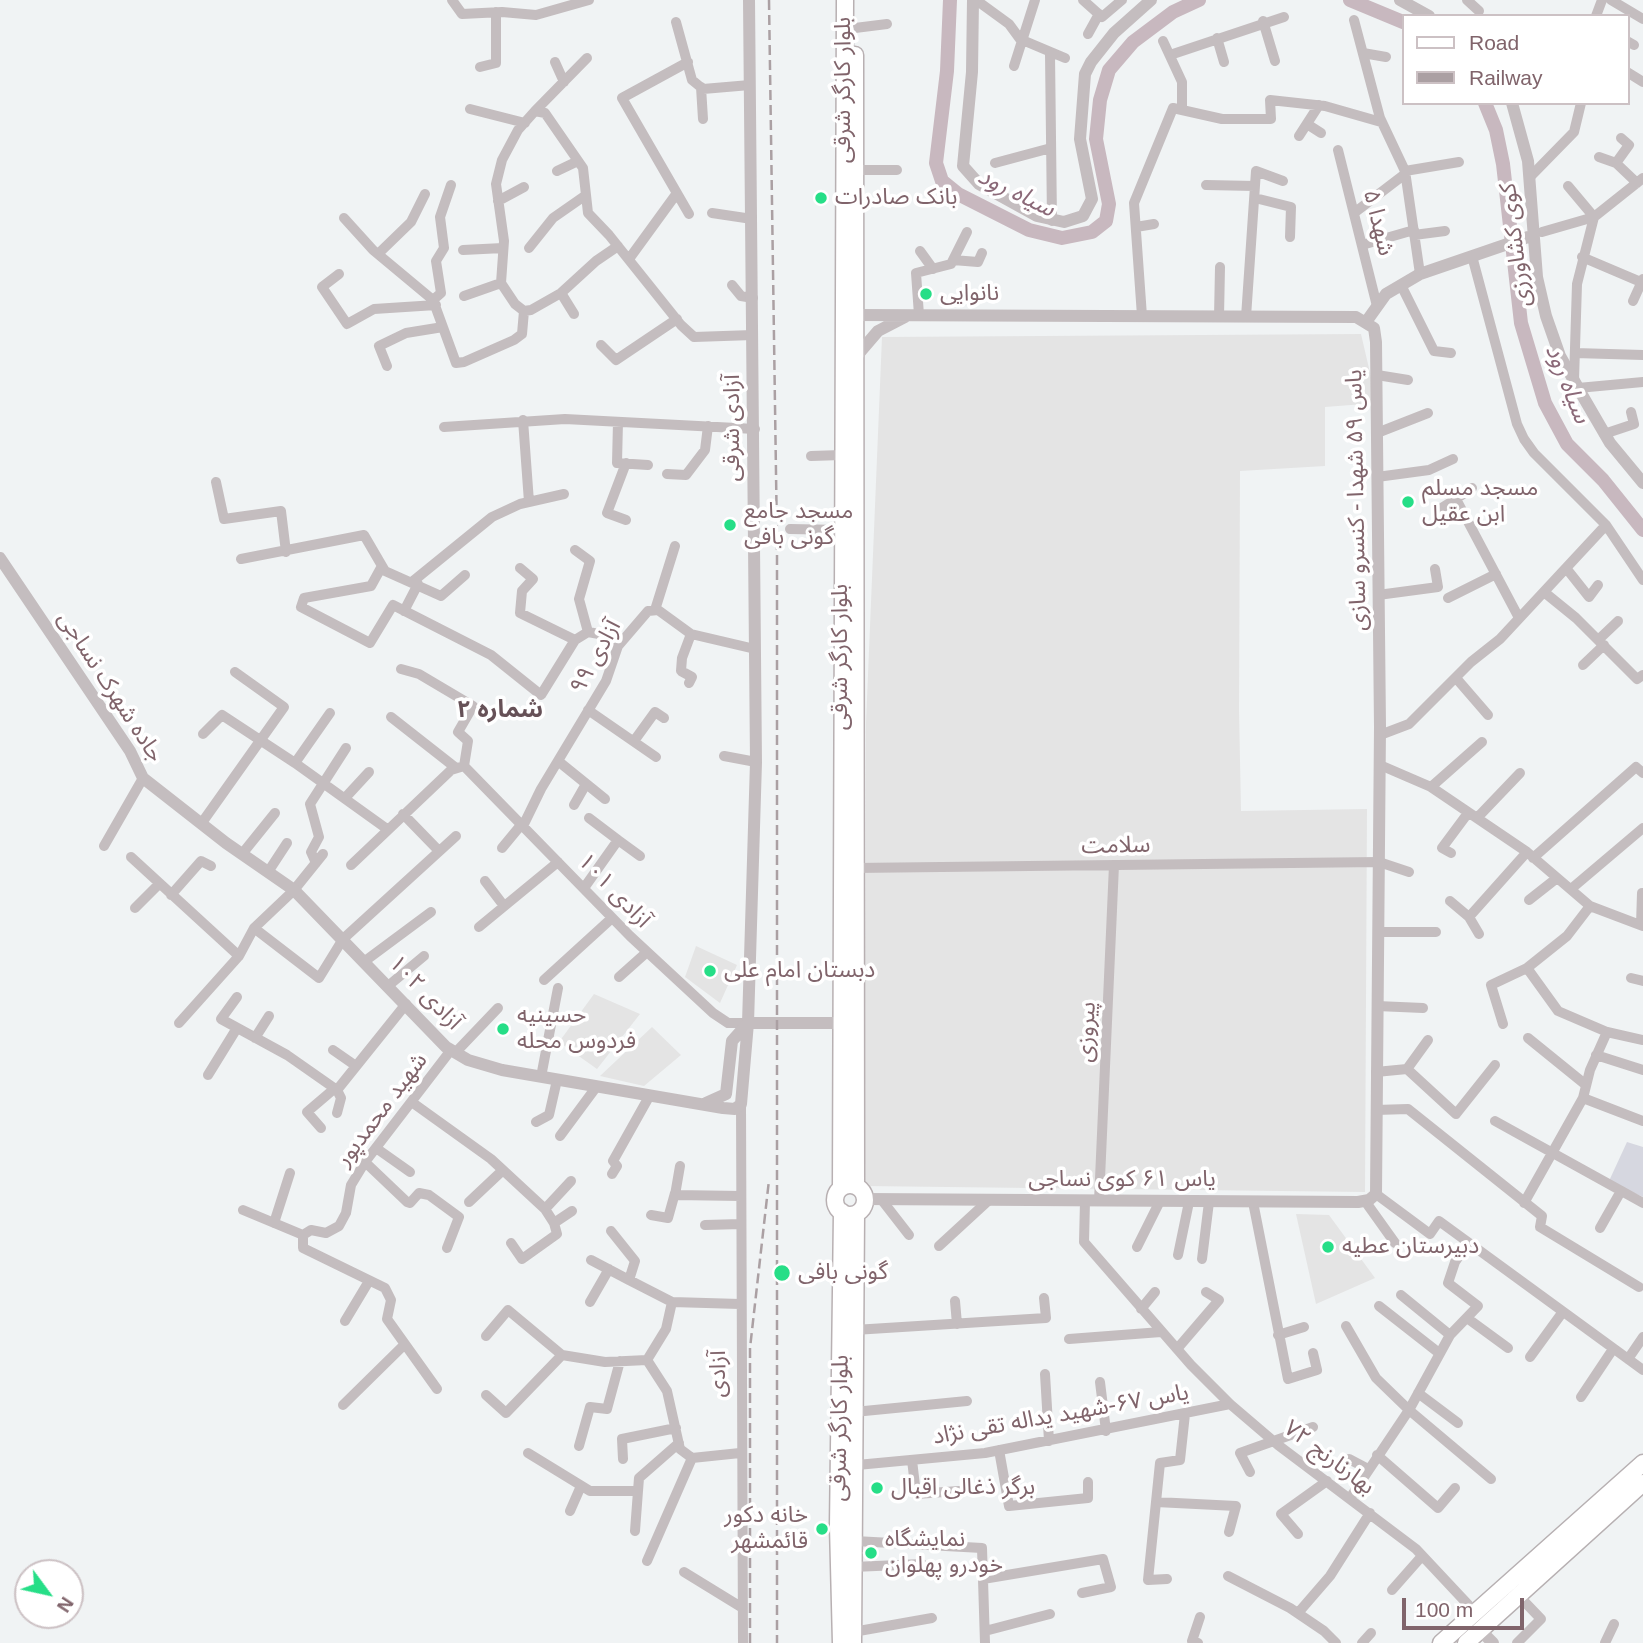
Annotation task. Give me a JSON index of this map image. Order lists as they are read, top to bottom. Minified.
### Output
{"streets":{"main road":["بلوار کارگر شرقی"],"street":["شهدا ۵","کوی کشاورزی","آزادی شرقی","یاس ۵۹ شهدا - کنسرو سازی","آزادی ٩٩","جاده شهرک نساجی","سلامت","آزادی ۱۰۱","آزادی ۱۰۲","پیروزی","شهید محمدپور","یاس ۶۱ کوی نساجی","آزادی","یاس ۶۷-شهید یداله تقی نژاد","بهارنارنج ۷۲"]},"crossings":[["بلوار کارگر شرقی","سلامت"],["بلوار کارگر شرقی","یاس ۶۱ کوی نساجی"],["بلوار کارگر شرقی","یاس ۶۷-شهید یداله تقی نژاد"],["آزادی شرقی","آزادی ٩٩"],["آزادی شرقی","آزادی ۱۰۱"],["آزادی شرقی","آزادی"],["یاس ۵۹ شهدا - کنسرو سازی","سلامت"],["یاس ۵۹ شهدا - کنسرو سازی","یاس ۶۱ کوی نساجی"],["آزادی ٩٩","آزادی ۱۰۱"],["جاده شهرک نساجی","آزادی ۱۰۲"],["سلامت","پیروزی"],["آزادی ۱۰۱","آزادی"],["آزادی ۱۰۲","شهید محمدپور"],["پیروزی","یاس ۶۱ کوی نساجی"],["پیروزی","بهارنارنج ۷۲"],["یاس ۶۷-شهید یداله تقی نژاد","بهارنارنج ۷۲"]],"districts":["شماره ۲"],"water":["سیاه رود"],"places":["بانک صادرات","نانوایی","مسجد مسلم ابن عقیل","مسجد جامع گونی بافی","دبستان امام علی","حسینیه فردوس محله","دبیرستان عطیه","گونی بافی","برگر ذغالی اقبال","خانه دکور قائمشهر","نمایشگاه خودرو پهلوان"],"legend":["Road","Railway"],"scale_bar":"100 m","north":"bottom right"}
